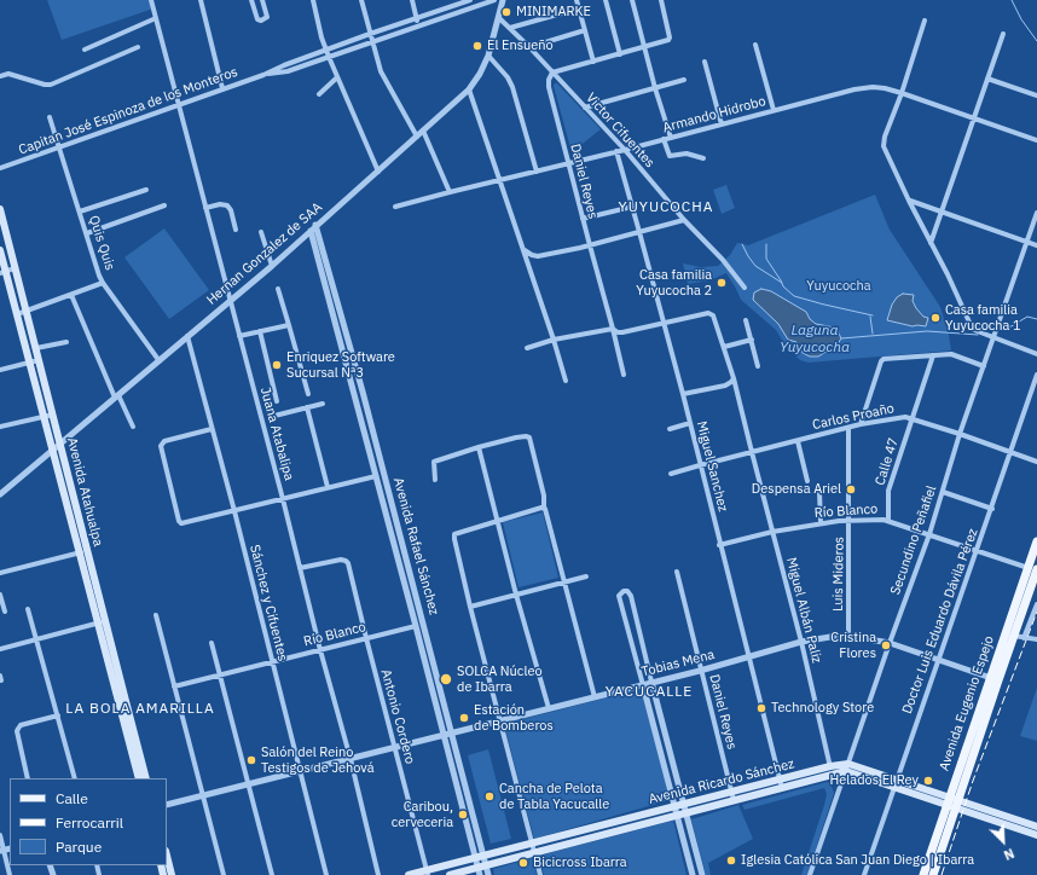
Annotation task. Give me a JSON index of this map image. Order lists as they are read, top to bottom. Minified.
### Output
{"streets":{"main road":["Avenida Atahualpa","Avenida Eugenio Espejo","Avenida Ricardo Sánchez"],"street":["Capitan José Espinoza de los Monteros","Armando Hidrobo","Victor Cifuentes","Daniel Reyes","Quis Quis","Hernan Gonzalez de SAA","Carlos Proaño","Juana Atabalipa","Calle 47","Miguel Sanchez","Río Blanco","Secundino Peñafiel","Avenida Rafael Sánchez","Luis Mideros","Sánchez y Cifuentes","Miguel Albán Paliz","Doctor Luis Eduardo Dávila Pérez","Tobias Mena","Antonio Cordero"]},"crossings":[["Capitan José Espinoza de los Monteros","Quis Quis"],["Capitan José Espinoza de los Monteros","Juana Atabalipa"],["Armando Hidrobo","Victor Cifuentes"],["Armando Hidrobo","Daniel Reyes"],["Armando Hidrobo","Miguel Sanchez"],["Victor Cifuentes","Daniel Reyes"],["Victor Cifuentes","Hernan Gonzalez de SAA"],["Daniel Reyes","Tobias Mena"],["Daniel Reyes","Avenida Ricardo Sánchez"],["Quis Quis","Hernan Gonzalez de SAA"],["Hernan Gonzalez de SAA","Juana Atabalipa"],["Hernan Gonzalez de SAA","Avenida Atahualpa"],["Hernan Gonzalez de SAA","Avenida Rafael Sánchez"],["Hernan Gonzalez de SAA","Sánchez y Cifuentes"],["Carlos Proaño","Calle 47"],["Carlos Proaño","Miguel Sanchez"],["Carlos Proaño","Secundino Peñafiel"],["Carlos Proaño","Luis Mideros"],["Carlos Proaño","Miguel Albán Paliz"],["Carlos Proaño","Doctor Luis Eduardo Dávila Pérez"],["Juana Atabalipa","Río Blanco"],["Juana Atabalipa","Tobias Mena"],["Juana Atabalipa","Antonio Cordero"],["Calle 47","Río Blanco"],["Miguel Sanchez","Río Blanco"],["Miguel Sanchez","Miguel Albán Paliz"],["Miguel Sanchez","Tobias Mena"],["Miguel Sanchez","Avenida Ricardo Sánchez"],["Río Blanco","Secundino Peñafiel"],["Río Blanco","Avenida Rafael Sánchez"],["Río Blanco","Luis Mideros"],["Río Blanco","Sánchez y Cifuentes"],["Río Blanco","Miguel Albán Paliz"],["Río Blanco","Doctor Luis Eduardo Dávila Pérez"],["Río Blanco","Avenida Eugenio Espejo"],["Río Blanco","Antonio Cordero"],["Secundino Peñafiel","Tobias Mena"],["Secundino Peñafiel","Avenida Ricardo Sánchez"],["Avenida Rafael Sánchez","Tobias Mena"],["Avenida Rafael Sánchez","Avenida Ricardo Sánchez"],["Luis Mideros","Tobias Mena"],["Sánchez y Cifuentes","Tobias Mena"],["Miguel Albán Paliz","Tobias Mena"],["Miguel Albán Paliz","Avenida Ricardo Sánchez"],["Doctor Luis Eduardo Dávila Pérez","Tobias Mena"],["Doctor Luis Eduardo Dávila Pérez","Avenida Ricardo Sánchez"],["Tobias Mena","Avenida Eugenio Espejo"],["Tobias Mena","Antonio Cordero"],["Avenida Eugenio Espejo","Avenida Ricardo Sánchez"],["Antonio Cordero","Avenida Ricardo Sánchez"]],"districts":["YUYUCOCHA","YACUCALLE","LA BOLA AMARILLA"],"water":["Laguna Yuyucocha"],"parks":["Yuyucocha"],"places":["MINIMARKE","El Ensueño","Casa familia Yuyucocha 2","Casa familia Yuyucocha 1","Enriquez Software Sucursal Nª3","Despensa Ariel","Cristina Flores","SOLCA Núcleo de Ibarra","Technology Store","Estación de Bomberos","Salón del Reino Testigos de Jehová","Helados El Rey","Cancha de Pelota de Tabla Yacucalle","Caribou, cerveceria","Iglesia Católica San Juan Diego | Ibarra","Bicicross Ibarra"],"legend":["Calle","Ferrocarril","Parque"],"north":"bottom right"}
